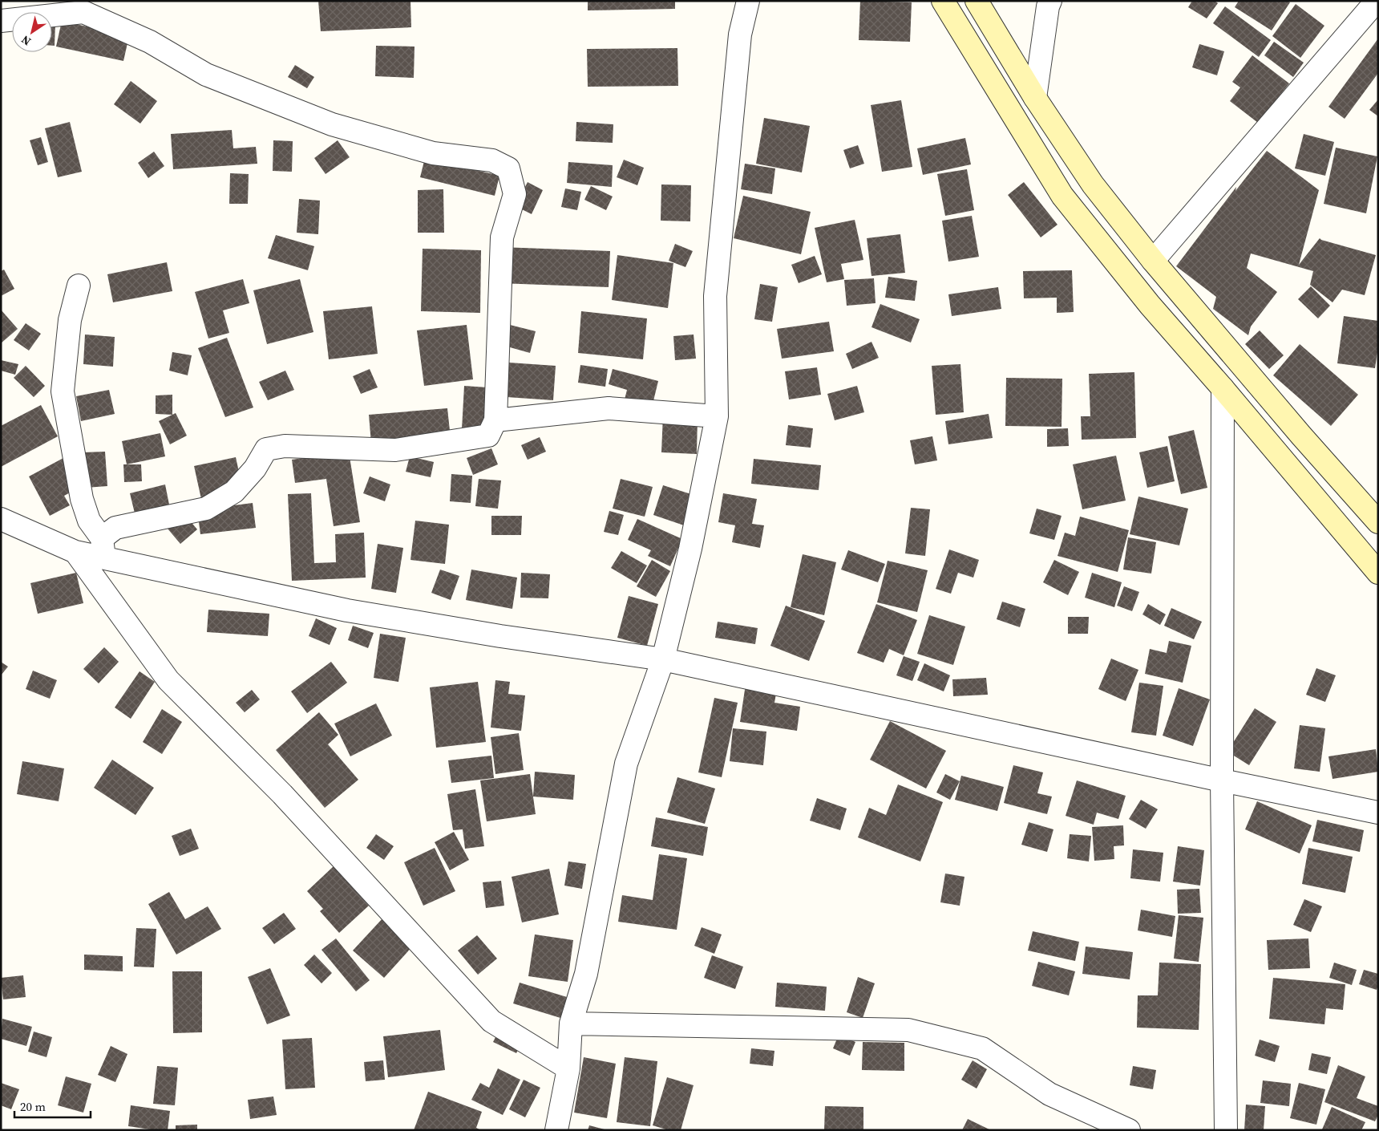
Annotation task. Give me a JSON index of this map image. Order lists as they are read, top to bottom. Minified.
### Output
{"scale_bar":"20 m","north":"bottom left"}
